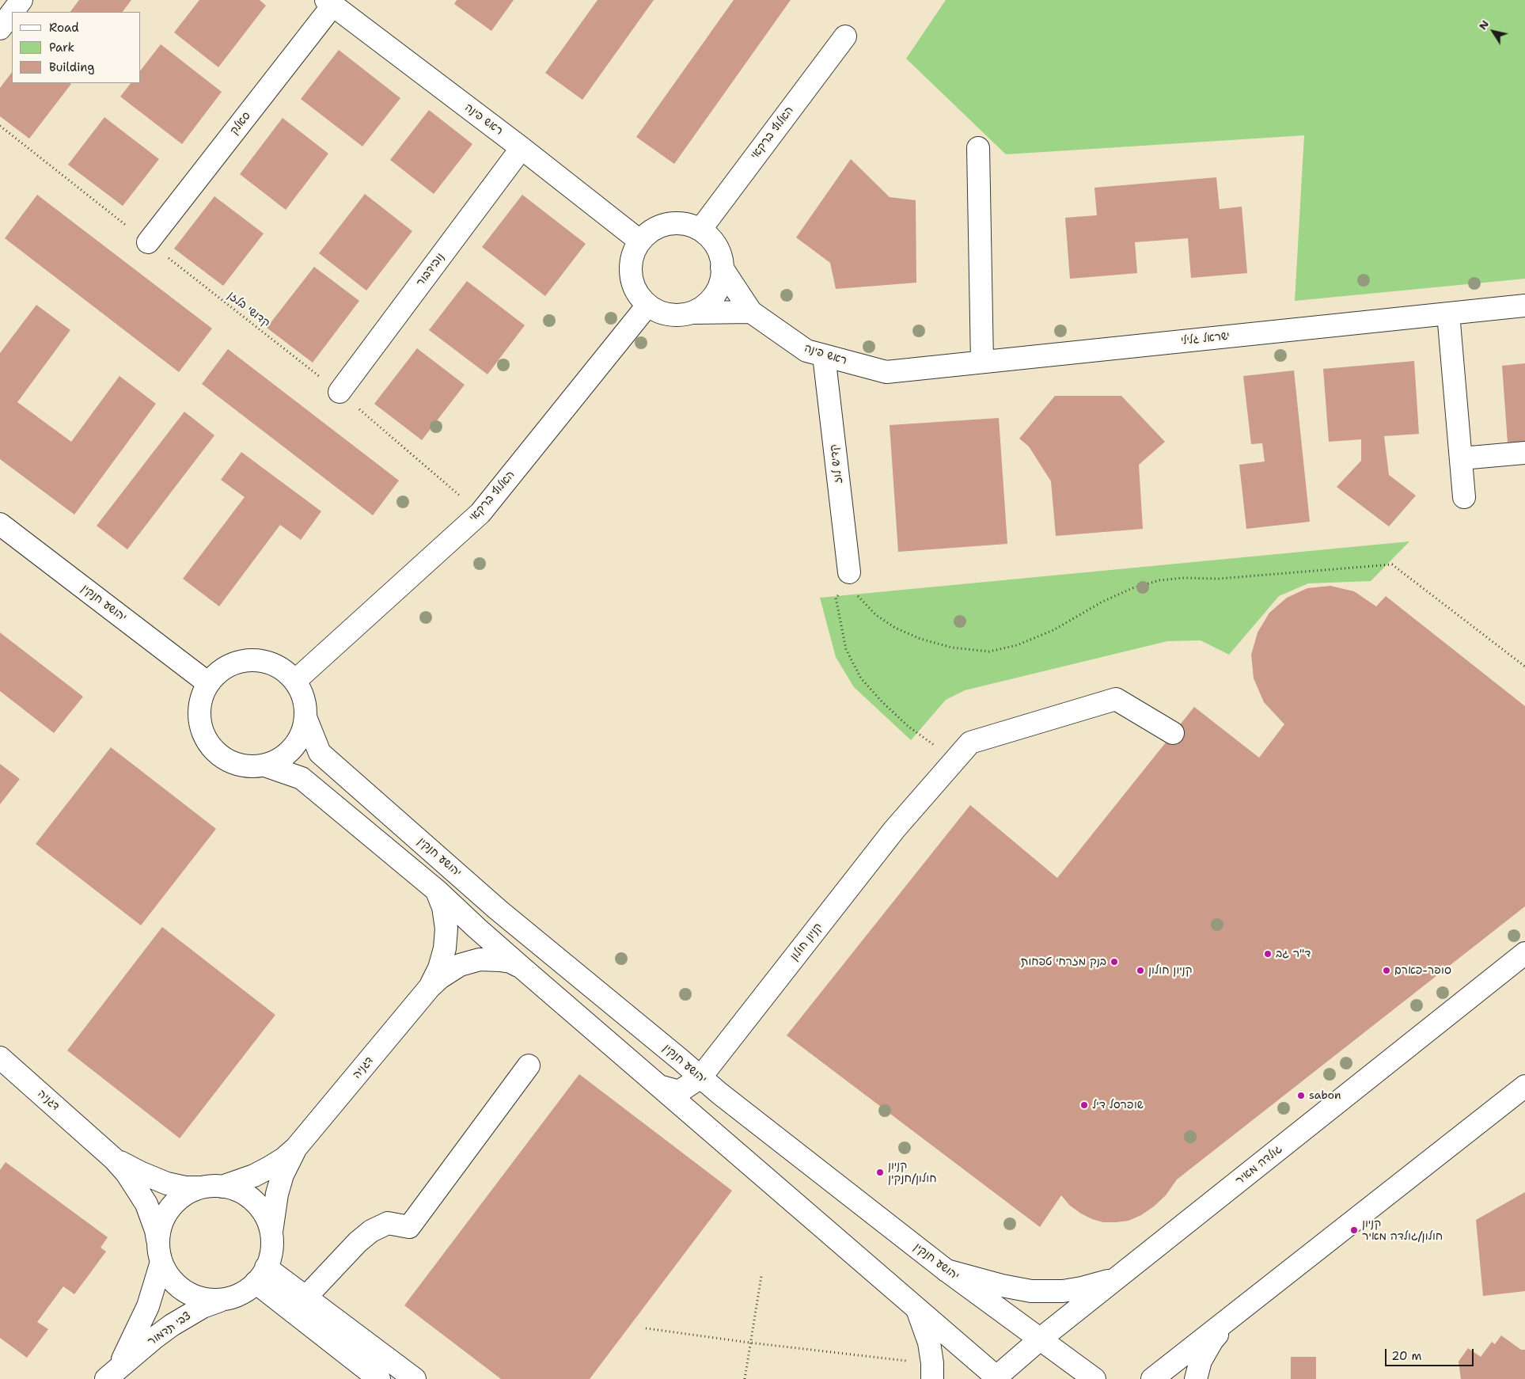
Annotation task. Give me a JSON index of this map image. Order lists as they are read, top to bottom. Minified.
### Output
{"streets":{"street":["ראש פינה","סאלק","האלוף ברקאי","נובידבור","ישראל גלילי","קדיש לוז","יהושע חנקין","קניון חולון","דגניה","גולדה מאיר","צבי תדמור"],"path":["קדושי בלזן"]},"crossings":[["ראש פינה","סאלק"],["ראש פינה","האלוף ברקאי"],["ראש פינה","נובידבור"],["ראש פינה","ישראל גלילי"],["ראש פינה","קדיש לוז"],["סאלק","קדושי בלזן"],["האלוף ברקאי","קדושי בלזן"],["האלוף ברקאי","יהושע חנקין"],["נובידבור","קדושי בלזן"],["יהושע חנקין","קניון חולון"],["יהושע חנקין","גולדה מאיר"],["דגניה","צבי תדמור"]],"places":["ד\"ר גב","בנק מזרחי טפחות","קניון חולון","סופר-פארם","sabon","שופרסל דיל","קניון חולון/חנקין","קניון חולון/גולדה מאיר"],"legend":["Road","Park","Building"],"scale_bar":"20 m","north":"top left"}
